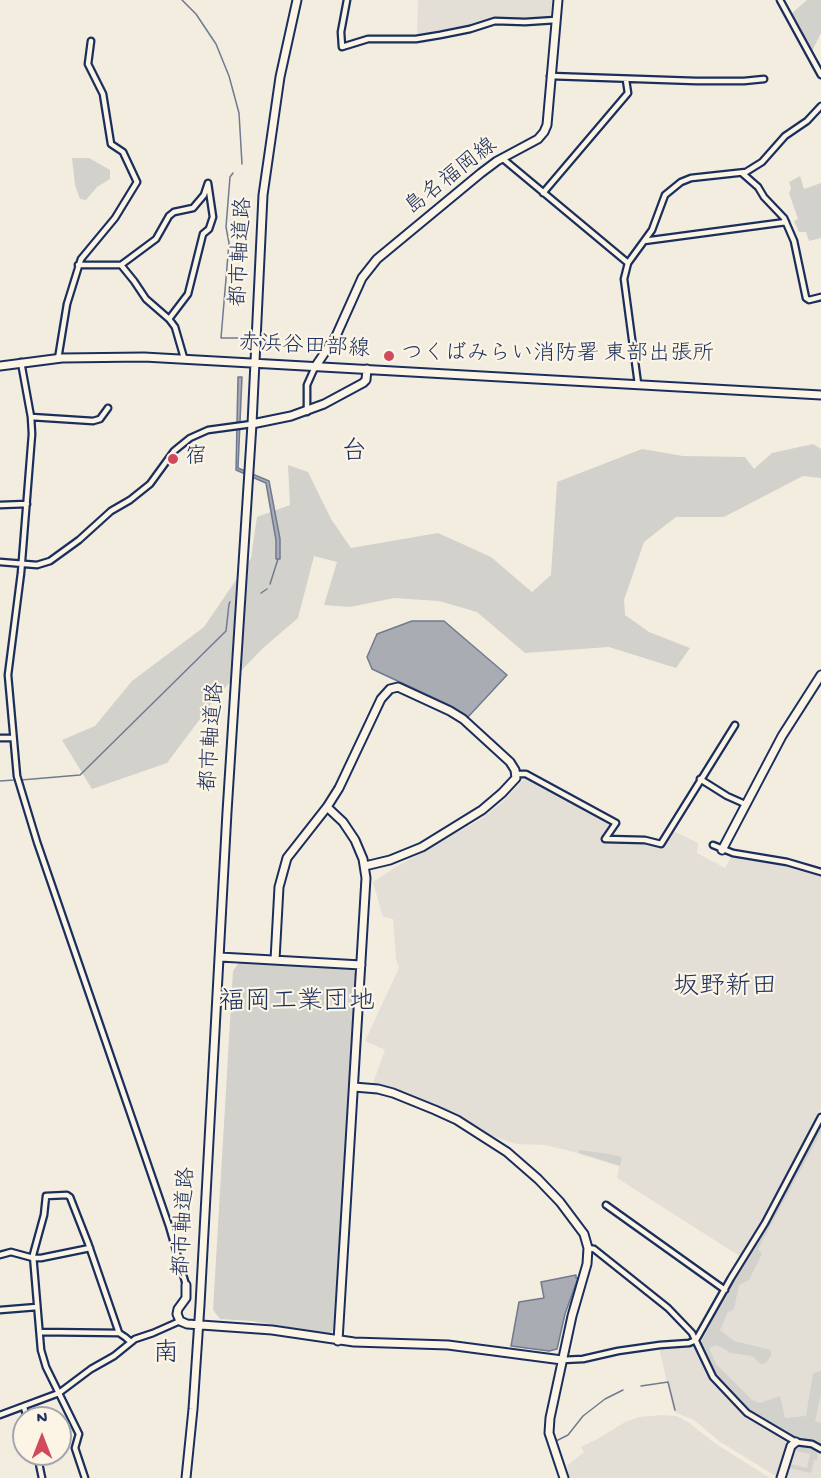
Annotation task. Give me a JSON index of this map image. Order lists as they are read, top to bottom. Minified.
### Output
{"streets":{"street":["島名福岡線","都市軸道路","赤浜谷田部線"]},"crossings":[["島名福岡線","赤浜谷田部線"],["都市軸道路","赤浜谷田部線"]],"districts":["台","坂野新田","福岡工業団地","南"],"places":["つくばみらい消防署 東部出張所","宿"],"north":"top"}
